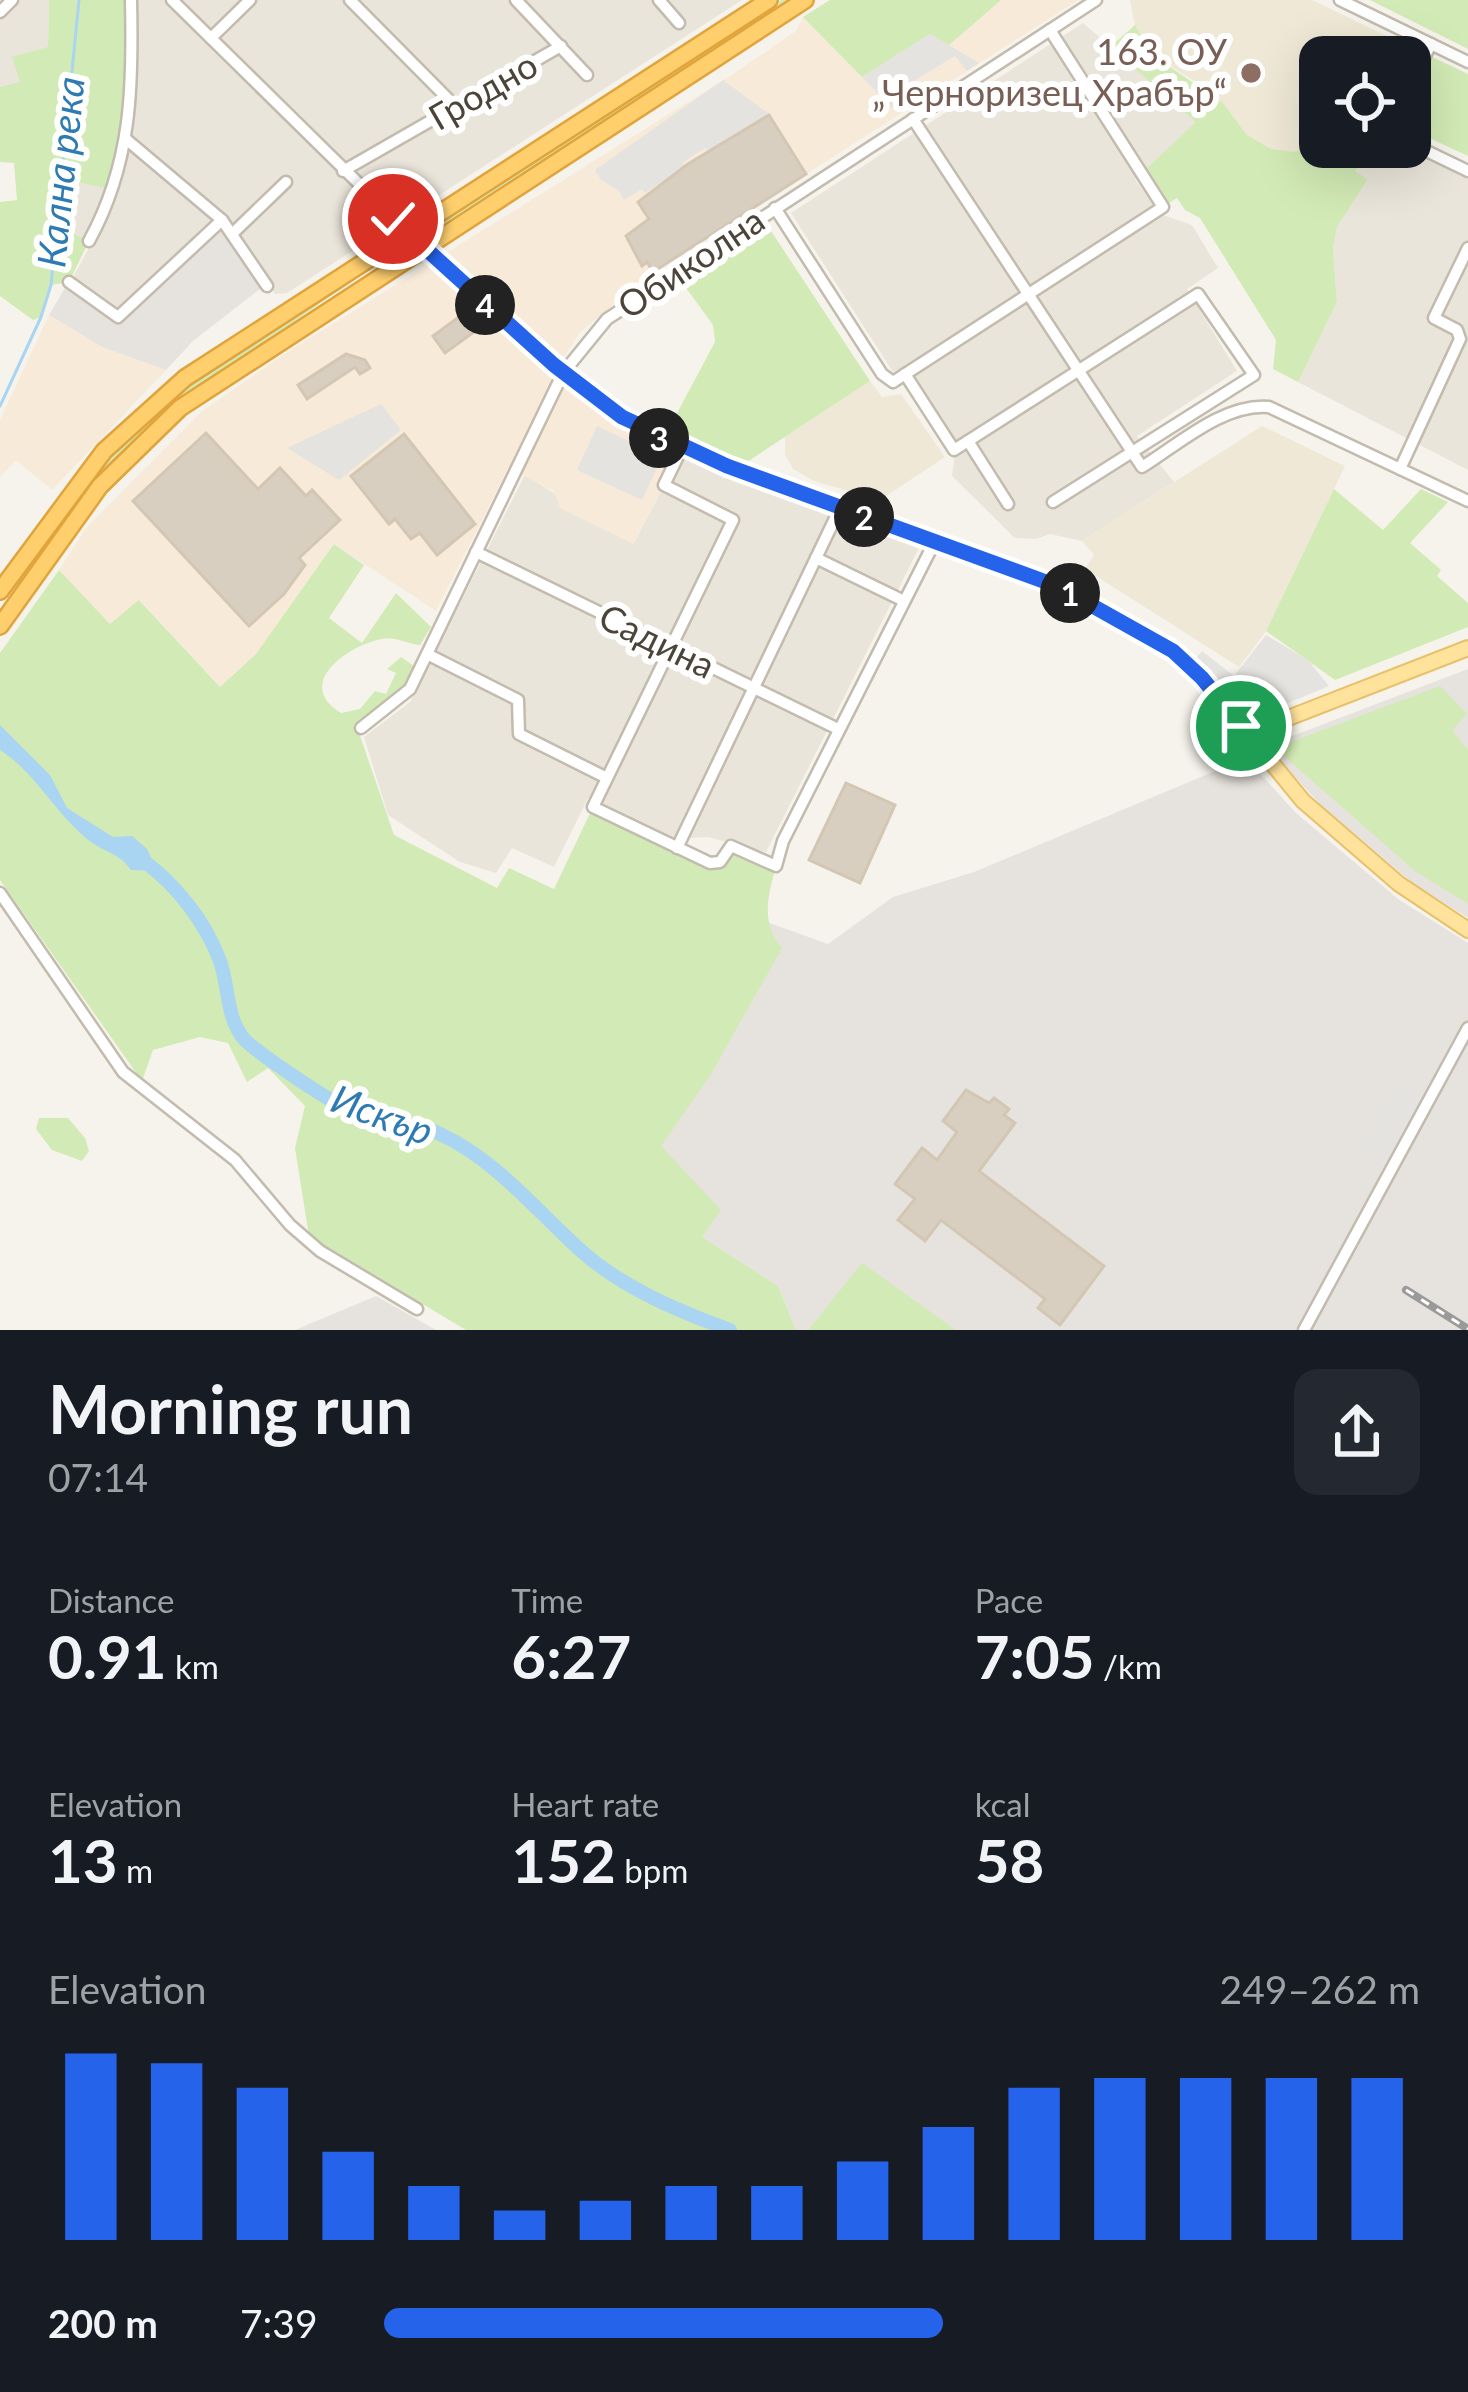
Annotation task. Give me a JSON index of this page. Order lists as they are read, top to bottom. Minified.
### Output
{"streets":{"street":["Гродно","Обиколна","Садина"]},"crossings":[["Обиколна","Садина"]],"water":["Кална река","Искър"],"places":["163. ОУ „Черноризец Храбър“"],"page":{"pins":["4","3","2","1"],"heading":["Morning run","07:14"],"stats":[["Distance","0.91 km"],["Time","6:27"],["Pace","7:05 /km"],["Elevation","13 m"],["Heart rate","152 bpm"],["kcal","58"]],"chart":["Elevation","249–262 m"],"list":[{"name":"200 m","note":"7:39"}]}}
